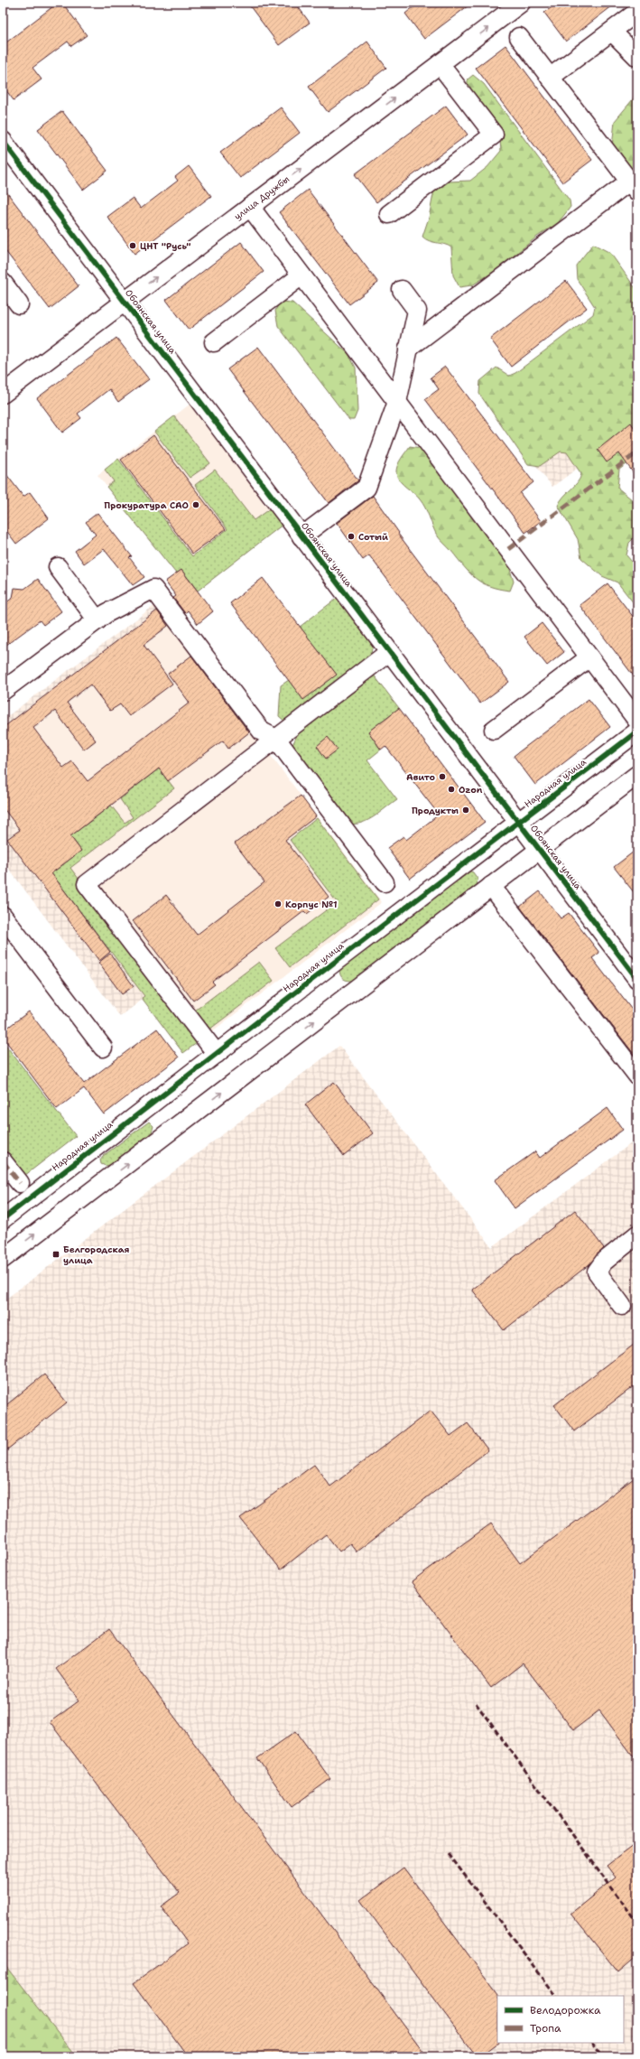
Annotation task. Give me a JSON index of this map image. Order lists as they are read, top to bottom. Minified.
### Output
{"streets":{"street":["улица Дружбы","Обоянская улица","Народная улица"]},"crossings":[["улица Дружбы","Обоянская улица"],["Обоянская улица","Народная улица"]],"one_way":["улица Дружбы"],"places":{"other":["ЦНТ \"Русь\"","Прокуратура САО","Сотый","Авито","Ozon","Продукты","Корпус №1"],"transit":["Белгородская улица"]},"legend":["Велодорожка","Тропа"]}
